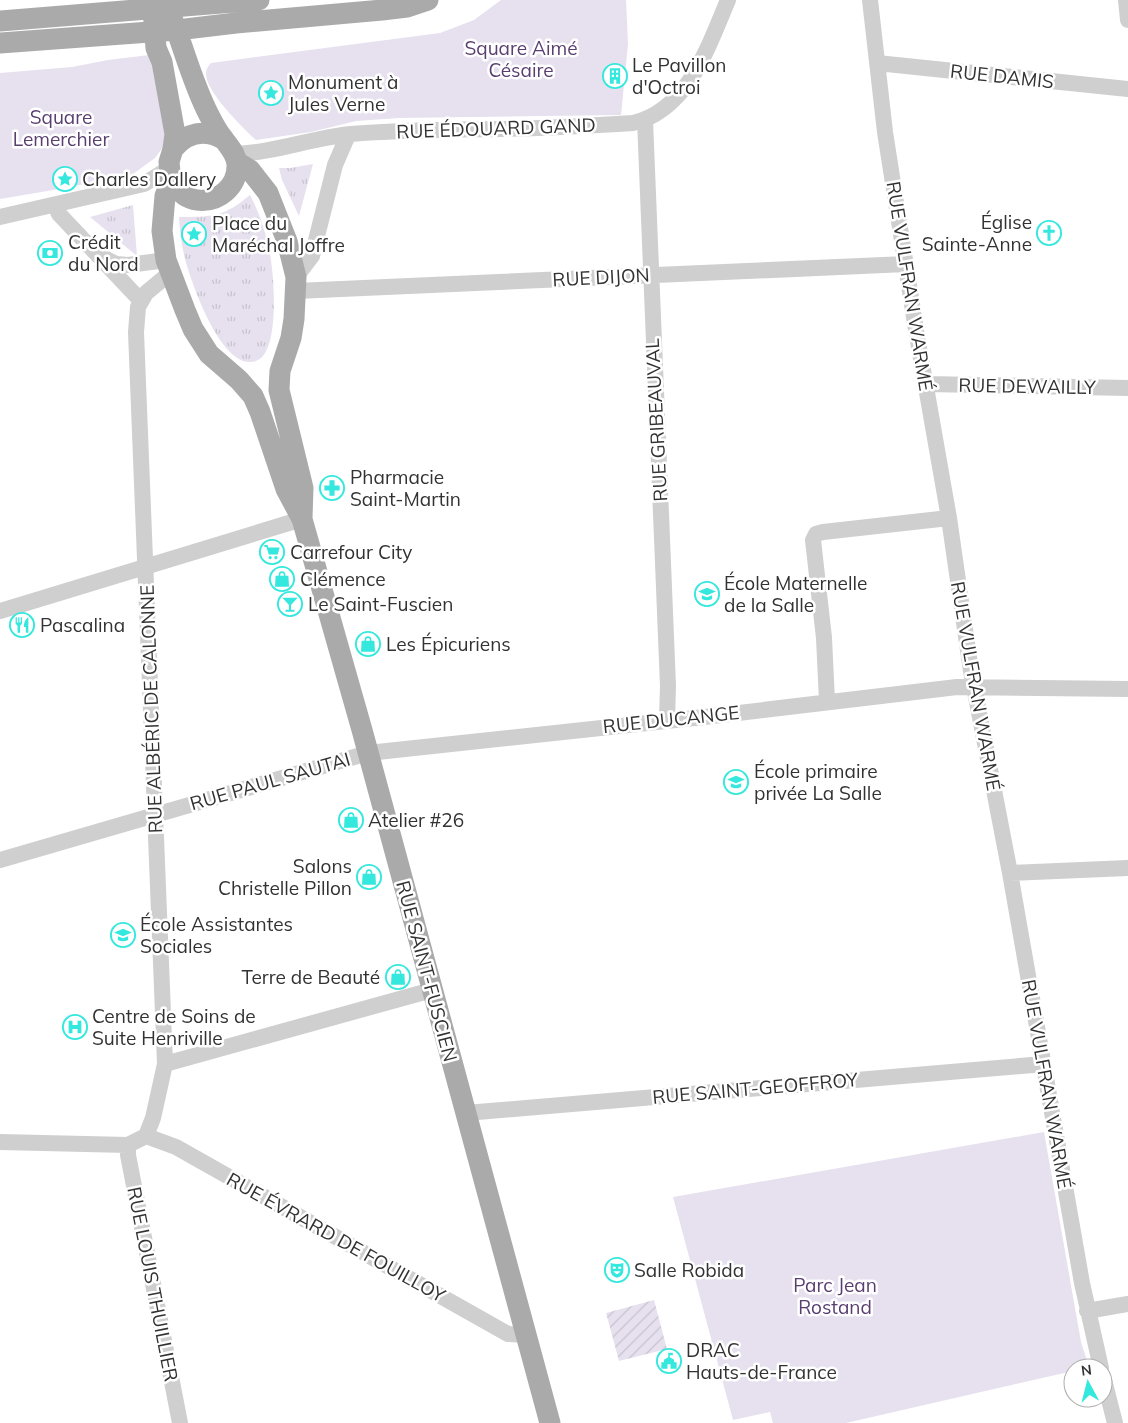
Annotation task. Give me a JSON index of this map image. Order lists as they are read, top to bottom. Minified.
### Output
{"streets":{"main road":["RUE SAINT-FUSCIEN"],"street":["RUE DAMIS","RUE ÉDOUARD GAND","RUE DIJON","RUE VULFRAN WARMÉ","RUE DEWAILLY","RUE GRIBEAUVAL","RUE ALBÉRIC DE CALONNE","RUE DUCANGE","RUE PAUL SAUTAI","RUE SAINT-GEOFFROY","RUE ÉVRARD DE FOUILLOY","RUE LOUIS THUILLIER"]},"crossings":[["RUE DAMIS","RUE VULFRAN WARMÉ"],["RUE ÉDOUARD GAND","RUE GRIBEAUVAL"],["RUE DIJON","RUE VULFRAN WARMÉ"],["RUE DIJON","RUE GRIBEAUVAL"],["RUE VULFRAN WARMÉ","RUE DEWAILLY"],["RUE VULFRAN WARMÉ","RUE DUCANGE"],["RUE VULFRAN WARMÉ","RUE SAINT-GEOFFROY"],["RUE GRIBEAUVAL","RUE DUCANGE"],["RUE ALBÉRIC DE CALONNE","RUE PAUL SAUTAI"],["RUE ALBÉRIC DE CALONNE","RUE ÉVRARD DE FOUILLOY"],["RUE DUCANGE","RUE PAUL SAUTAI"],["RUE DUCANGE","RUE SAINT-FUSCIEN"],["RUE PAUL SAUTAI","RUE SAINT-FUSCIEN"],["RUE SAINT-FUSCIEN","RUE SAINT-GEOFFROY"],["RUE SAINT-FUSCIEN","RUE ÉVRARD DE FOUILLOY"]],"parks":["Square Aimé Césaire","Square Lemerchier","Parc Jean Rostand"],"places":{"building":["Le Pavillon d'Octroi"],"place":["Monument à Jules Verne","Charles Dallery","Place du Maréchal Joffre"],"church":["Église Sainte-Anne"],"bank":["Crédit du Nord"],"pharmacy":["Pharmacie Saint-Martin"],"supermarket":["Carrefour City"],"shop":["Clémence","Les Épicuriens","Atelier #26","Salons Christelle Pillon","Terre de Beauté"],"school or university":["École Maternelle de la Salle","École primaire privée La Salle","École Assistantes Sociales"],"bar":["Le Saint-Fuscien"],"restaurant":["Pascalina"],"hospital":["Centre de Soins de Suite Henriville"],"theatre":["Salle Robida"],"public building":["DRAC Hauts-de-France"]},"north":"top"}
